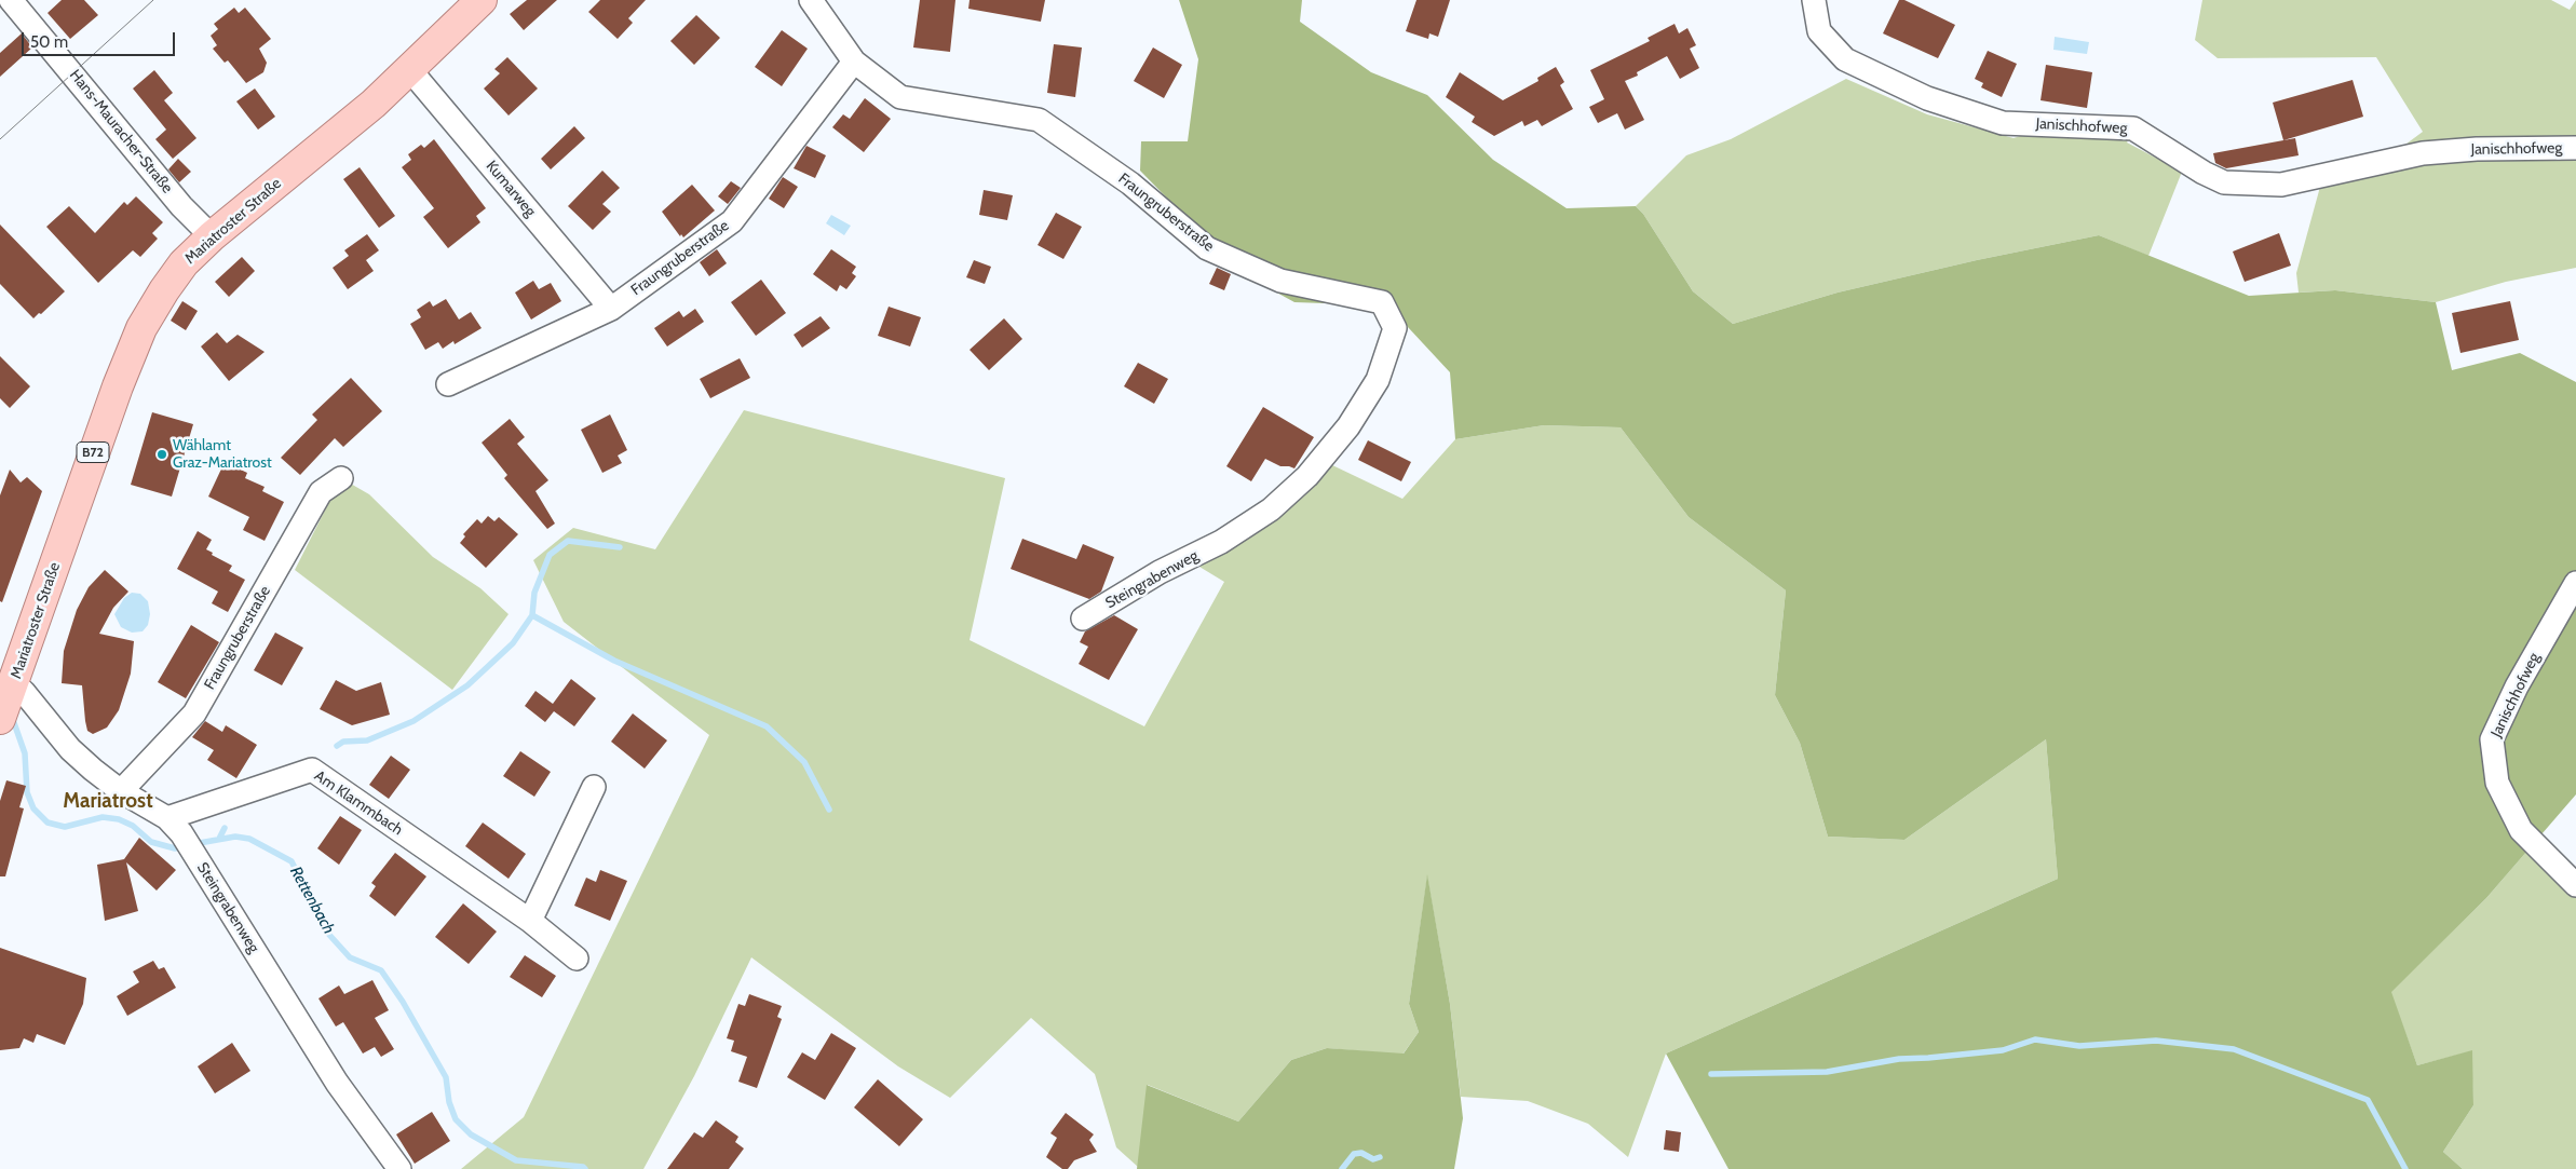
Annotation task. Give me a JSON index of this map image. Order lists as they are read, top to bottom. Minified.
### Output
{"streets":{"main road":["Mariatroster Straße","B72"],"street":["Janischhofweg","Hans-Mauracher-Straße","Kumarweg","Fraungruberstraße","Steingrabenweg","Am Klammbach"]},"crossings":[["Hans-Mauracher-Straße","Mariatroster Straße"],["Kumarweg","Fraungruberstraße"],["Kumarweg","Mariatroster Straße"],["Fraungruberstraße","Steingrabenweg"],["Steingrabenweg","Am Klammbach"]],"districts":["Mariatrost"],"water":["Rettenbach"],"places":["Wählamt Graz-Mariatrost"],"scale_bar":"50 m"}
